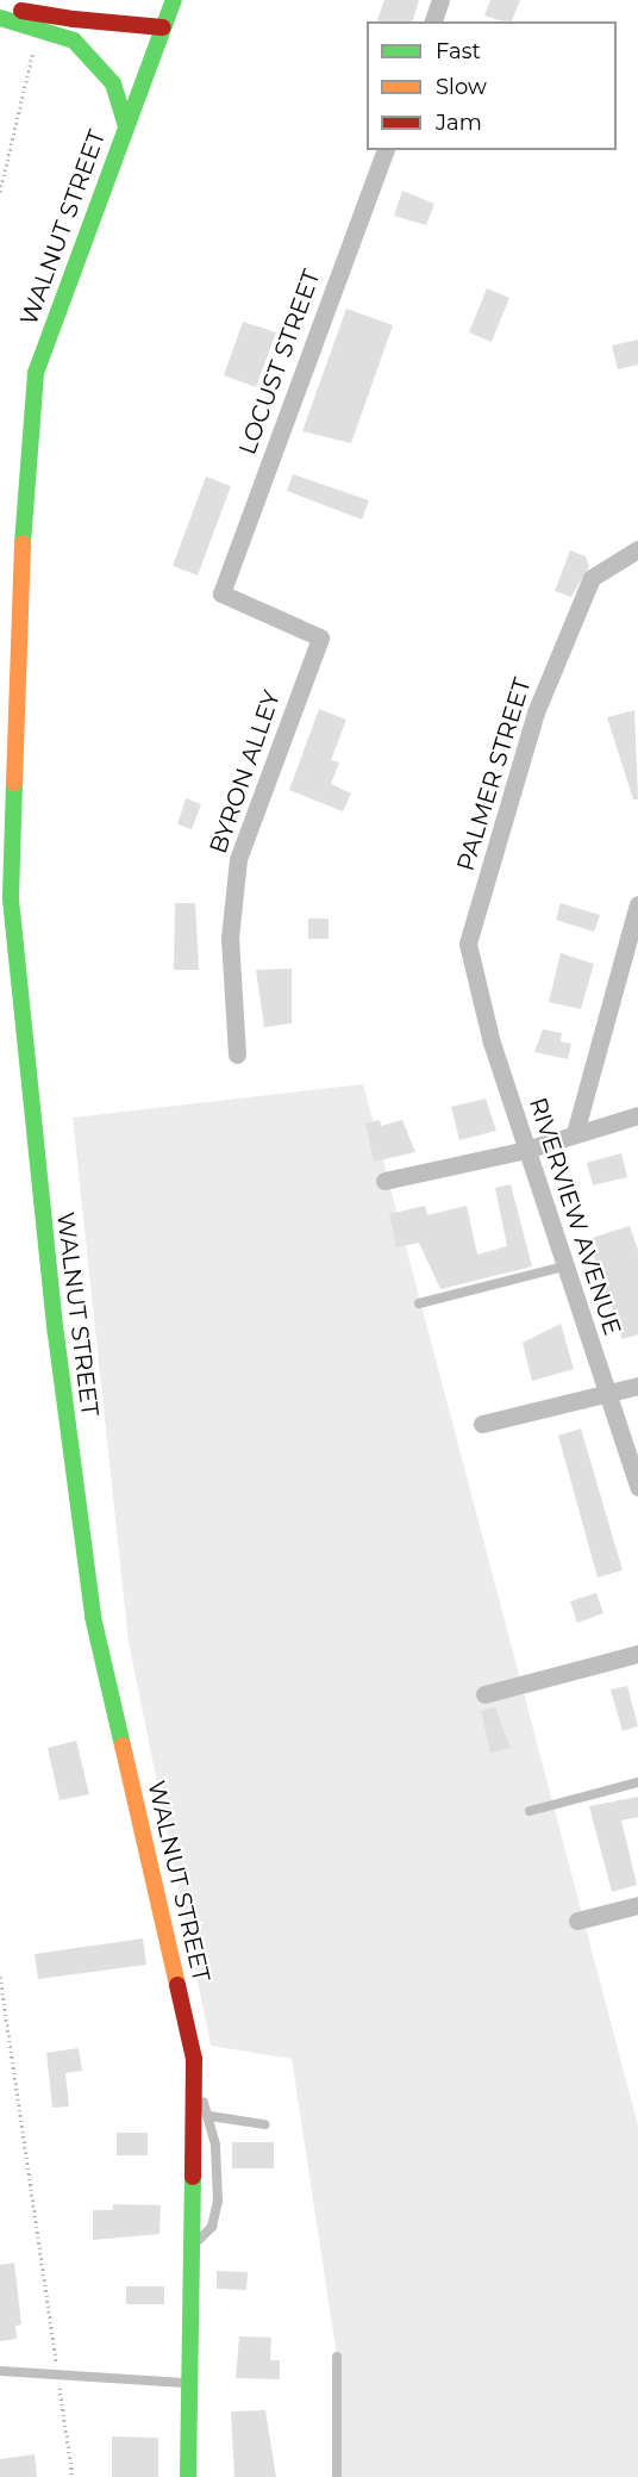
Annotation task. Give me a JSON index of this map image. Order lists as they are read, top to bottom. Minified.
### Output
{"streets":{"main road":["WALNUT STREET"],"street":["LOCUST STREET","BYRON ALLEY","PALMER STREET","RIVERVIEW AVENUE"]},"crossings":[["LOCUST STREET","BYRON ALLEY"],["PALMER STREET","RIVERVIEW AVENUE"]],"legend":["Fast","Slow","Jam"]}
